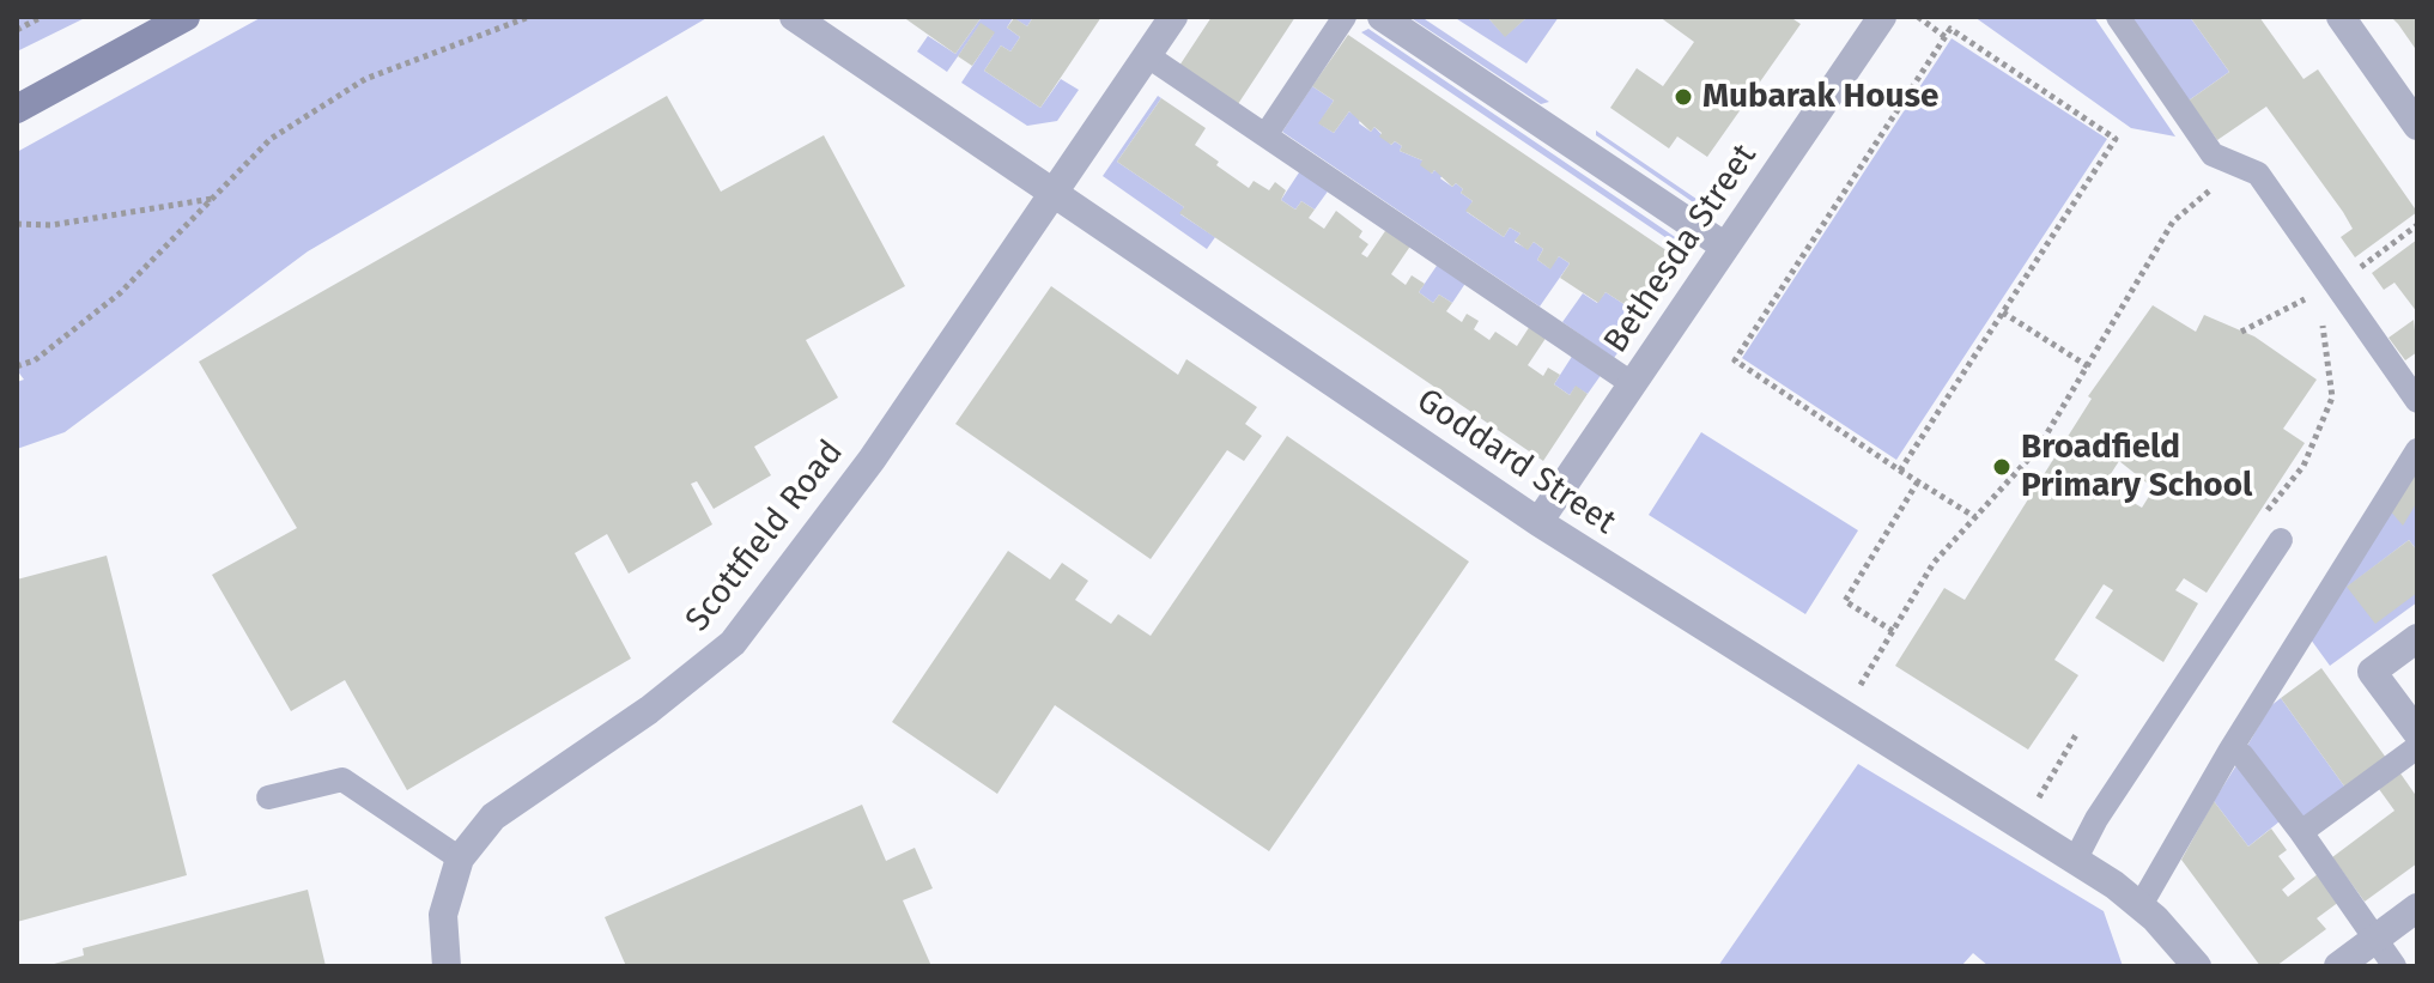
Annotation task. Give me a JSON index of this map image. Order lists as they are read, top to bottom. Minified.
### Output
{"streets":{"street":["Bethesda Street","Goddard Street","Scottfield Road"]},"crossings":[["Bethesda Street","Goddard Street"],["Goddard Street","Scottfield Road"]],"places":["Mubarak House","Broadfield Primary School"]}
